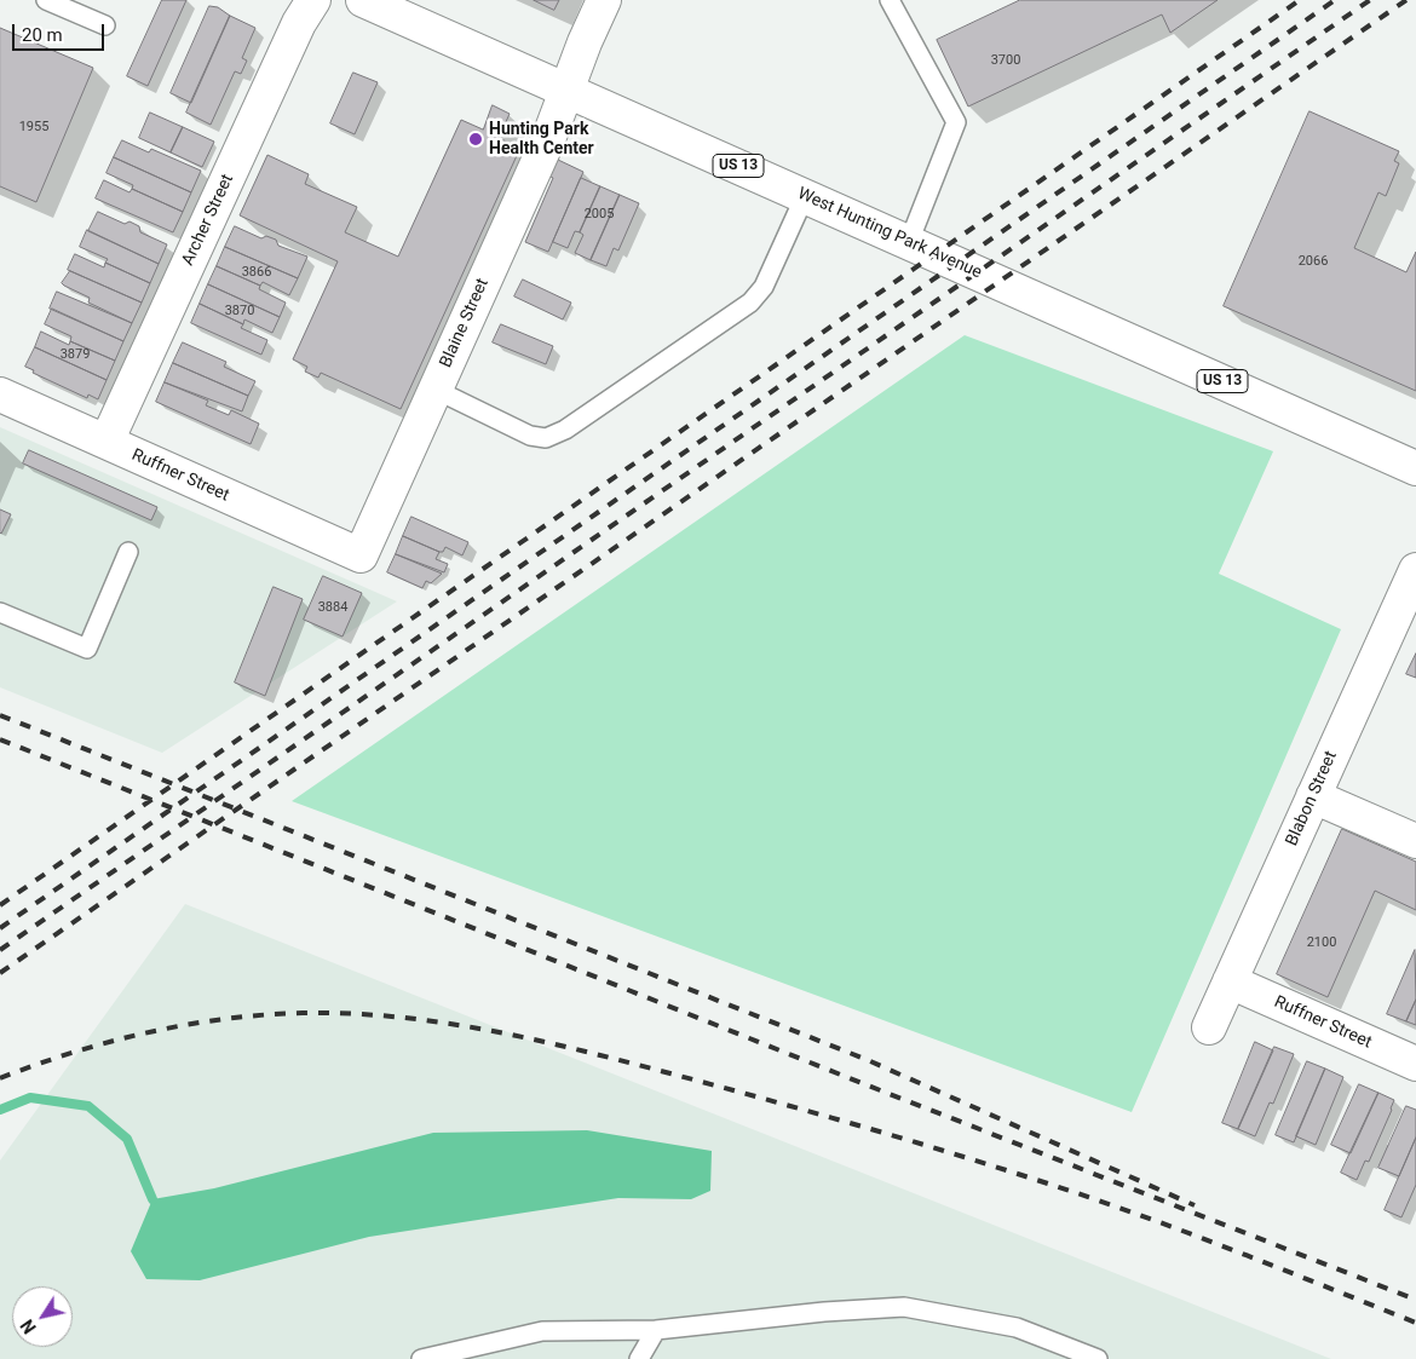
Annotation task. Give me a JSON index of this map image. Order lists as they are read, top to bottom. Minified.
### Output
{"streets":{"street":["US 13","Archer Street","West Hunting Park Avenue","Blaine Street","Ruffner Street","Blabon Street"]},"crossings":[["Archer Street","Ruffner Street"],["West Hunting Park Avenue","Blaine Street"],["Blaine Street","Ruffner Street"],["Ruffner Street","Blabon Street"]],"places":["Hunting Park Health Center"],"house_numbers":["3700","1955","2005","2066","3866","3870","3879","3884","2100"],"scale_bar":"20 m","north":"bottom left"}
